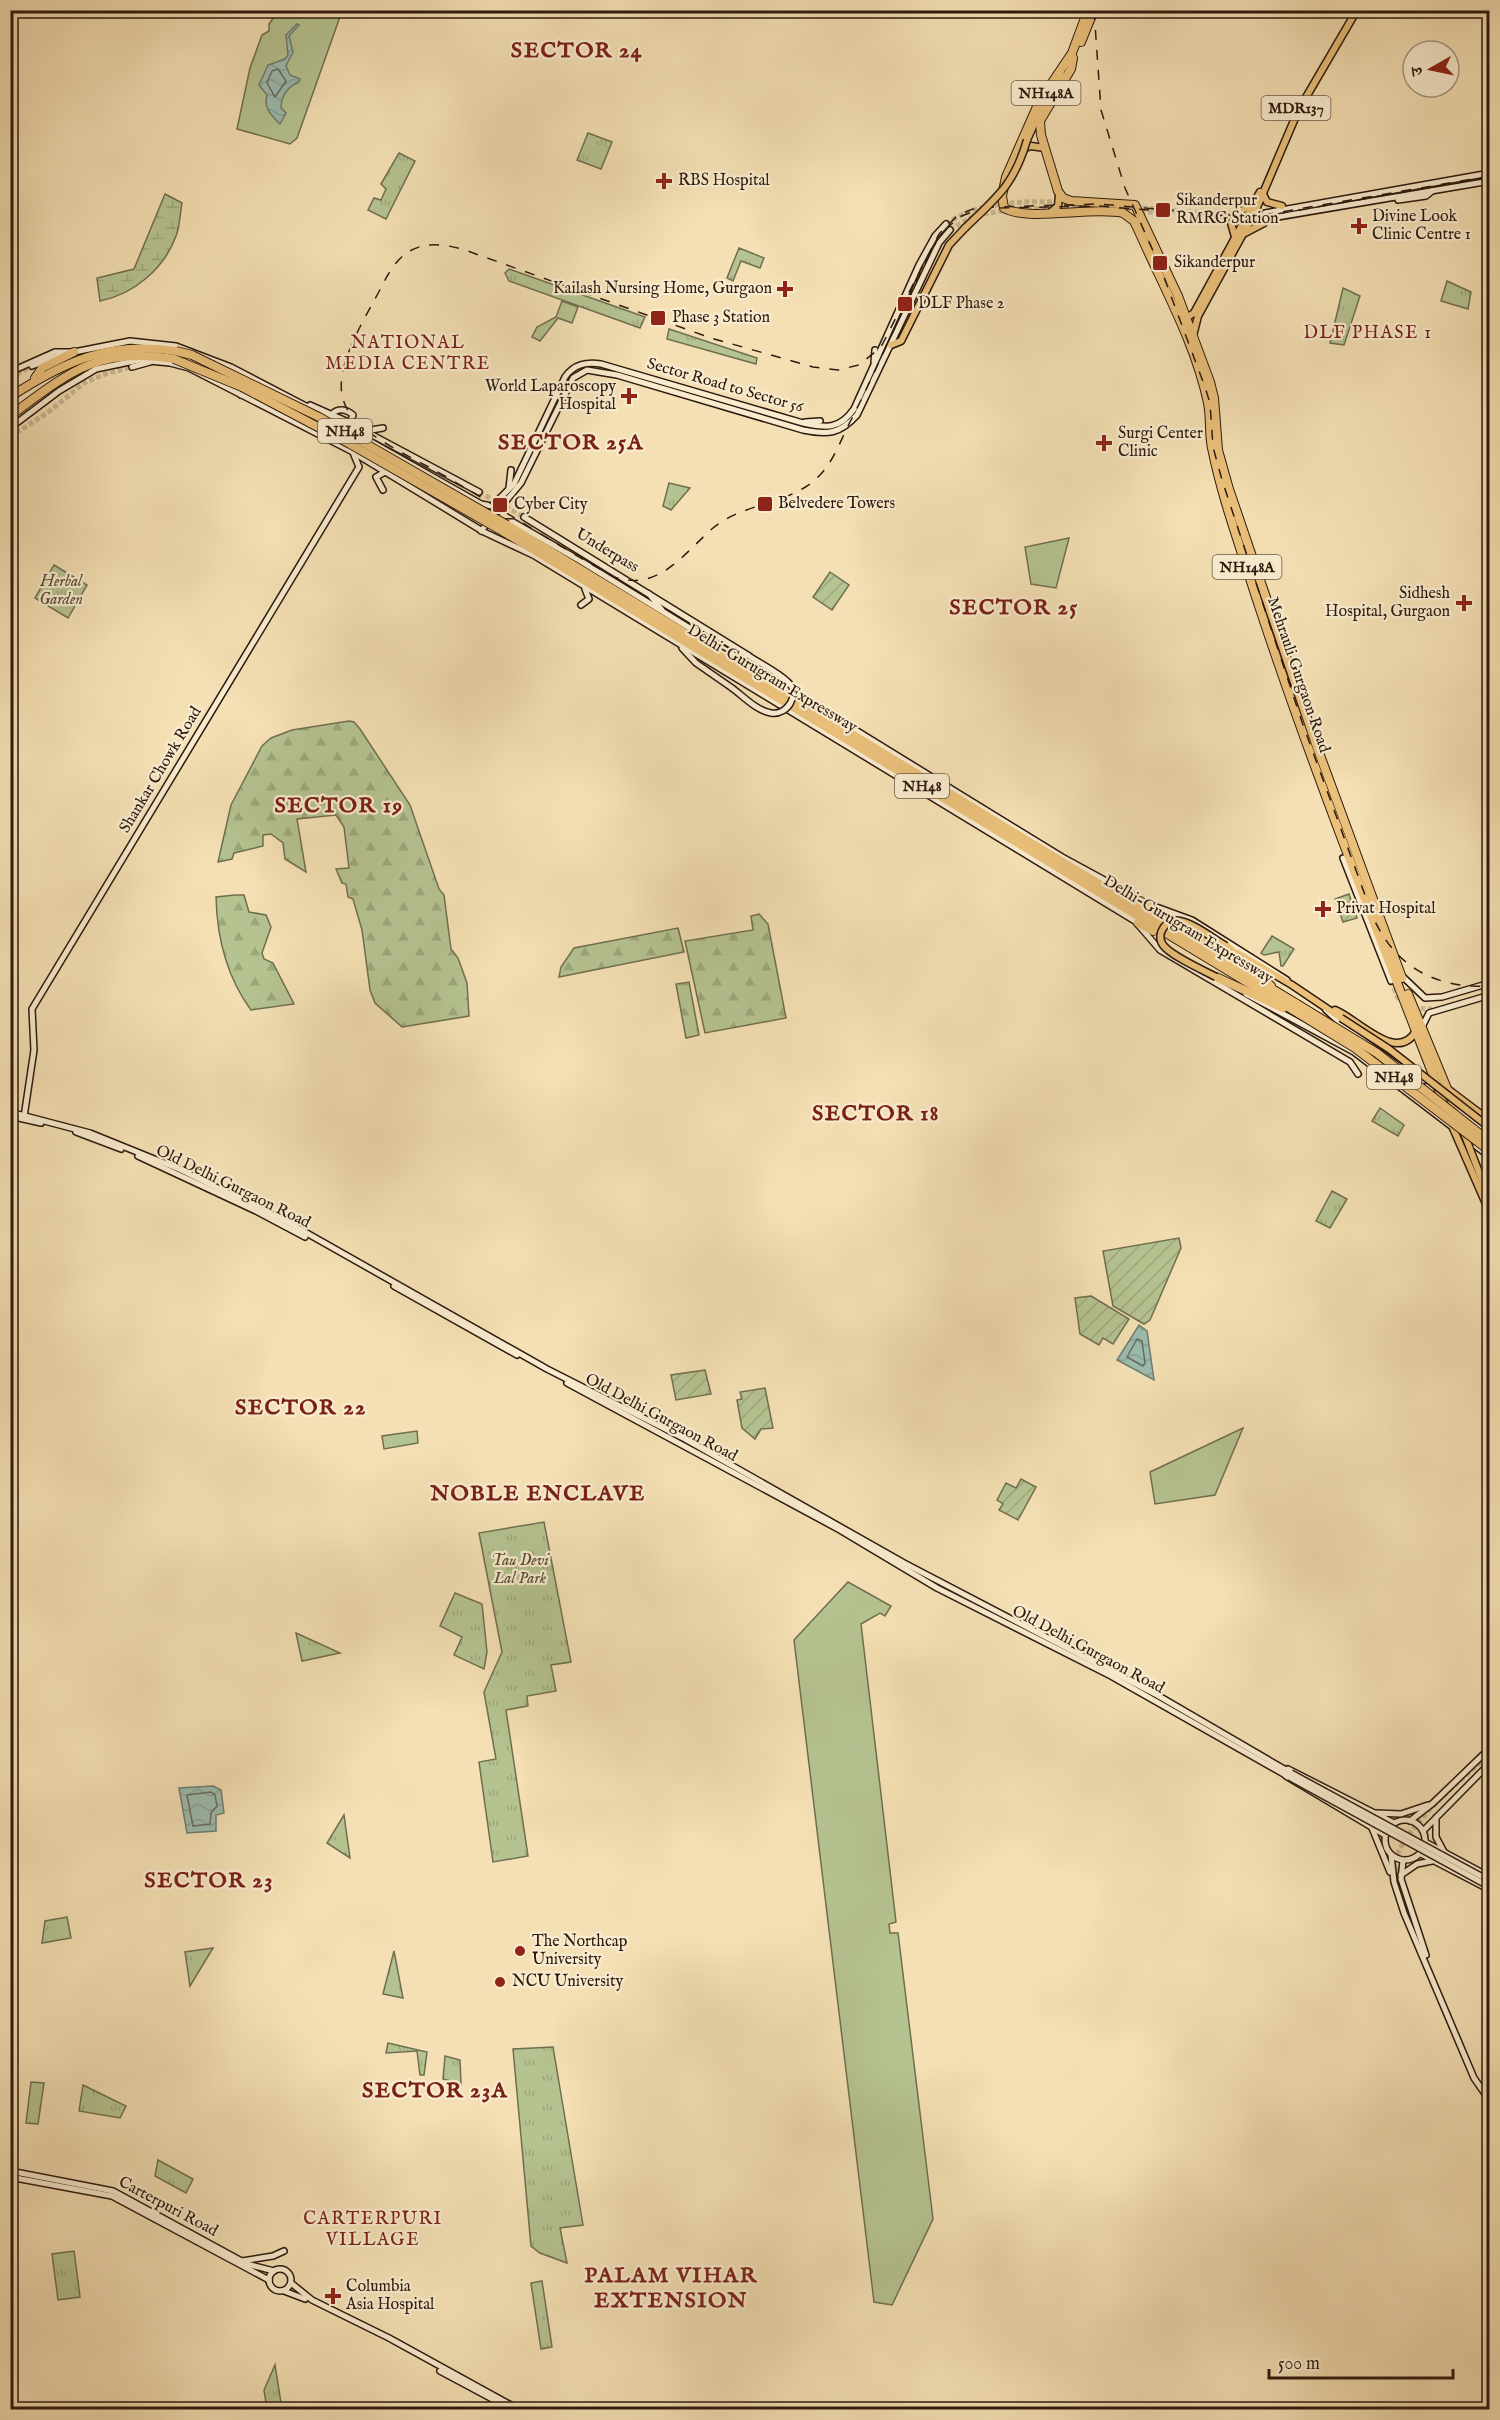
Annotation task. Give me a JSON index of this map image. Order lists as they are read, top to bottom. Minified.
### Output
{"streets":{"highway":["NH148A","NH48","Mehrauli Gurgaon Road","Delhi-Gurugram Expressway"],"main road":["MDR137","Sector Road to Sector 56","Underpass","Shankar Chowk Road","Old Delhi Gurgaon Road","Carterpuri Road"]},"crossings":[["NH148A","Mehrauli Gurgaon Road"],["Shankar Chowk Road","Old Delhi Gurgaon Road"]],"districts":["SECTOR 24","DLF PHASE 1","NATIONAL MEDIA CENTRE","SECTOR 25A","SECTOR 25","SECTOR 19","SECTOR 18","SECTOR 22","NOBLE ENCLAVE","SECTOR 23","SECTOR 23A","CARTERPURI VILLAGE","PALAM VIHAR EXTENSION"],"parks":["Herbal Garden","Tau Devi Lal Park"],"places":{"health":["RBS Hospital","Divine Look Clinic Centre 1","Kailash Nursing Home, Gurgaon","World Laparoscopy Hospital","Surgi Center Clinic","Sidhesh Hospital, Gurgaon","Privat Hospital","Columbia Asia Hospital"],"transit":["Sikanderpur RMRG Station","Sikanderpur","DLF Phase 2","Phase 3 Station","Belvedere Towers","Cyber City"],"other":["The Northcap University","NCU University"]},"scale_bar":"500 m","north":"left"}
